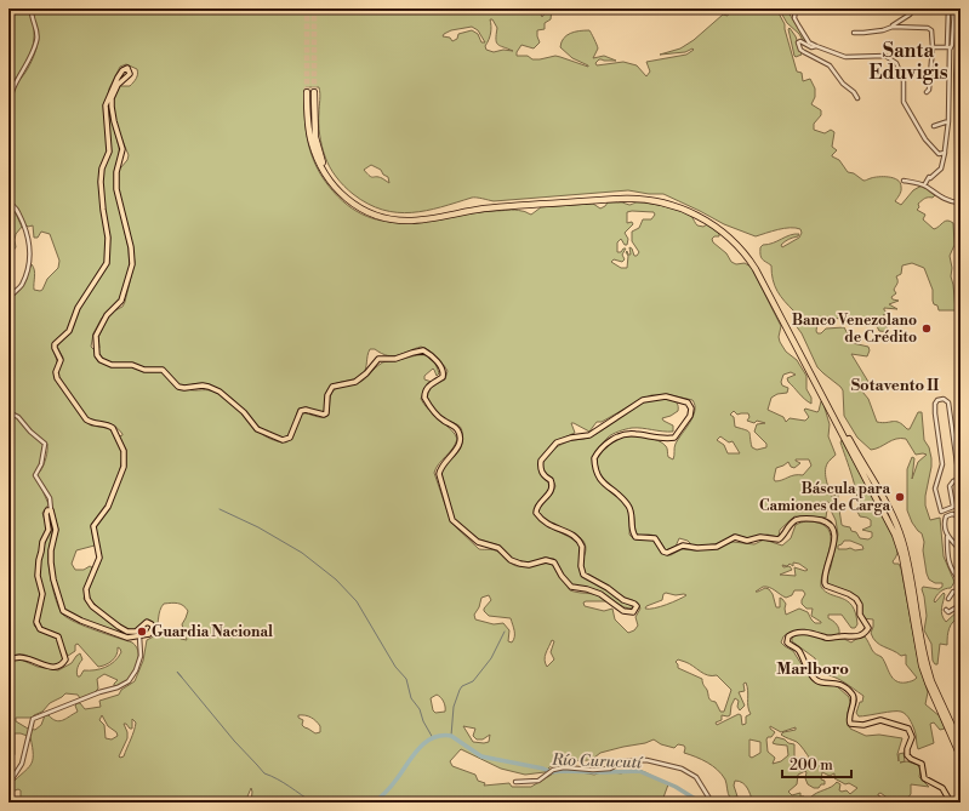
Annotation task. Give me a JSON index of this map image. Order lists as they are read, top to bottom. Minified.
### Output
{"districts":["Santa Eduvigis","Sotavento II","Marlboro"],"water":["Río Curucutí"],"places":["Banco Venezolano de Crédito","Báscula para Camiones de Carga","Guardia Nacional"],"scale_bar":"200 m"}
